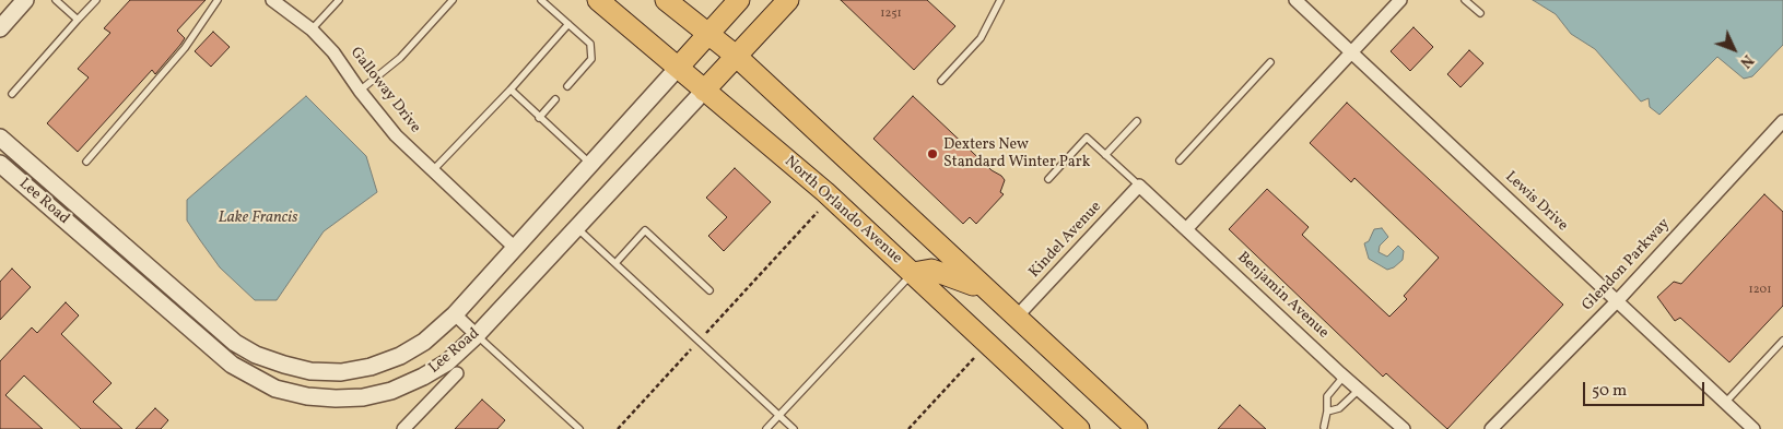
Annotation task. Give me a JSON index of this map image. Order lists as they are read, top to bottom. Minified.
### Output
{"streets":{"main road":["Lee Road","North Orlando Avenue"],"street":["Galloway Drive","Lewis Drive","Kindel Avenue","Glendon Parkway","Benjamin Avenue"]},"crossings":[["Galloway Drive","Lee Road"],["Lee Road","North Orlando Avenue"],["Lewis Drive","Glendon Parkway"],["Kindel Avenue","Benjamin Avenue"]],"water":["Lake Francis"],"places":["Dexters New Standard Winter Park"],"house_numbers":["1251","1201"],"scale_bar":"50 m","north":"bottom right"}
